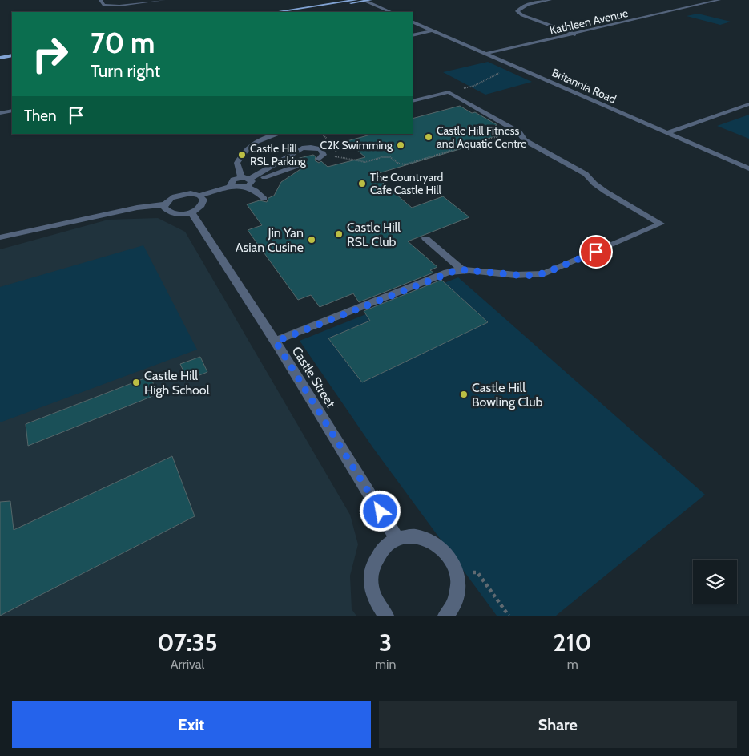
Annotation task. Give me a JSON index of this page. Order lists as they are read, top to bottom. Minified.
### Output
{"streets":{"street":["Kathleen Avenue","Britannia Road","Castle Street"]},"crossings":[["Kathleen Avenue","Britannia Road"]],"places":["Castle Hill Fitness and Aquatic Centre","C2K Swimming","Castle Hill RSL Parking","The Countryard Cafe Castle Hill","Castle Hill RSL Club","Jin Yan Asian Cusine","Castle Hill High School","Castle Hill Bowling Club"],"page":{"turn":["70 m","Turn right"],"then":"Then","eta":["07:35","Arrival","3","min","210","m"],"buttons":["Exit","Share"]}}
